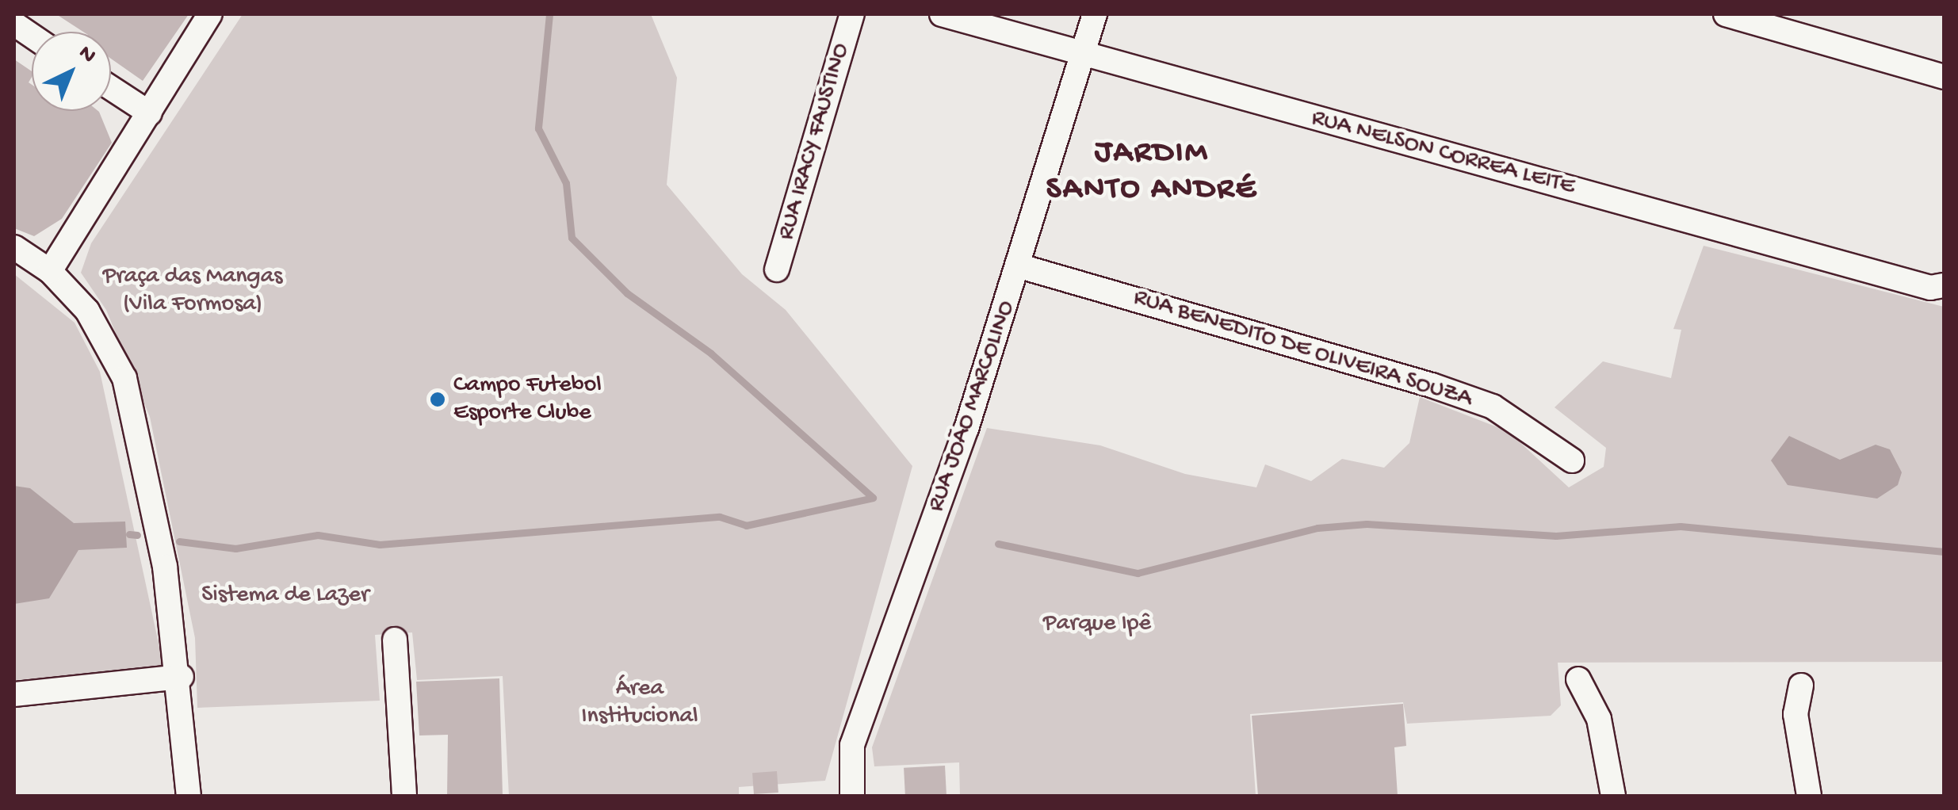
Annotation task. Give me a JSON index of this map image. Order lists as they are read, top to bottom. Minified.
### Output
{"streets":{"street":["RUA IRACY FAUSTINO","RUA NELSON CORREA LEITE","RUA BENEDITO DE OLIVEIRA SOUZA","RUA JOÃO MARCOLINO"]},"crossings":[["RUA NELSON CORREA LEITE","RUA JOÃO MARCOLINO"],["RUA BENEDITO DE OLIVEIRA SOUZA","RUA JOÃO MARCOLINO"]],"districts":["JARDIM SANTO ANDRÉ"],"parks":["Praça das Mangas (Vila Formosa)","Sistema de Lazer","Parque Ipê","Área Institucional"],"places":["Campo Futebol Esporte Clube"],"north":"top right"}
